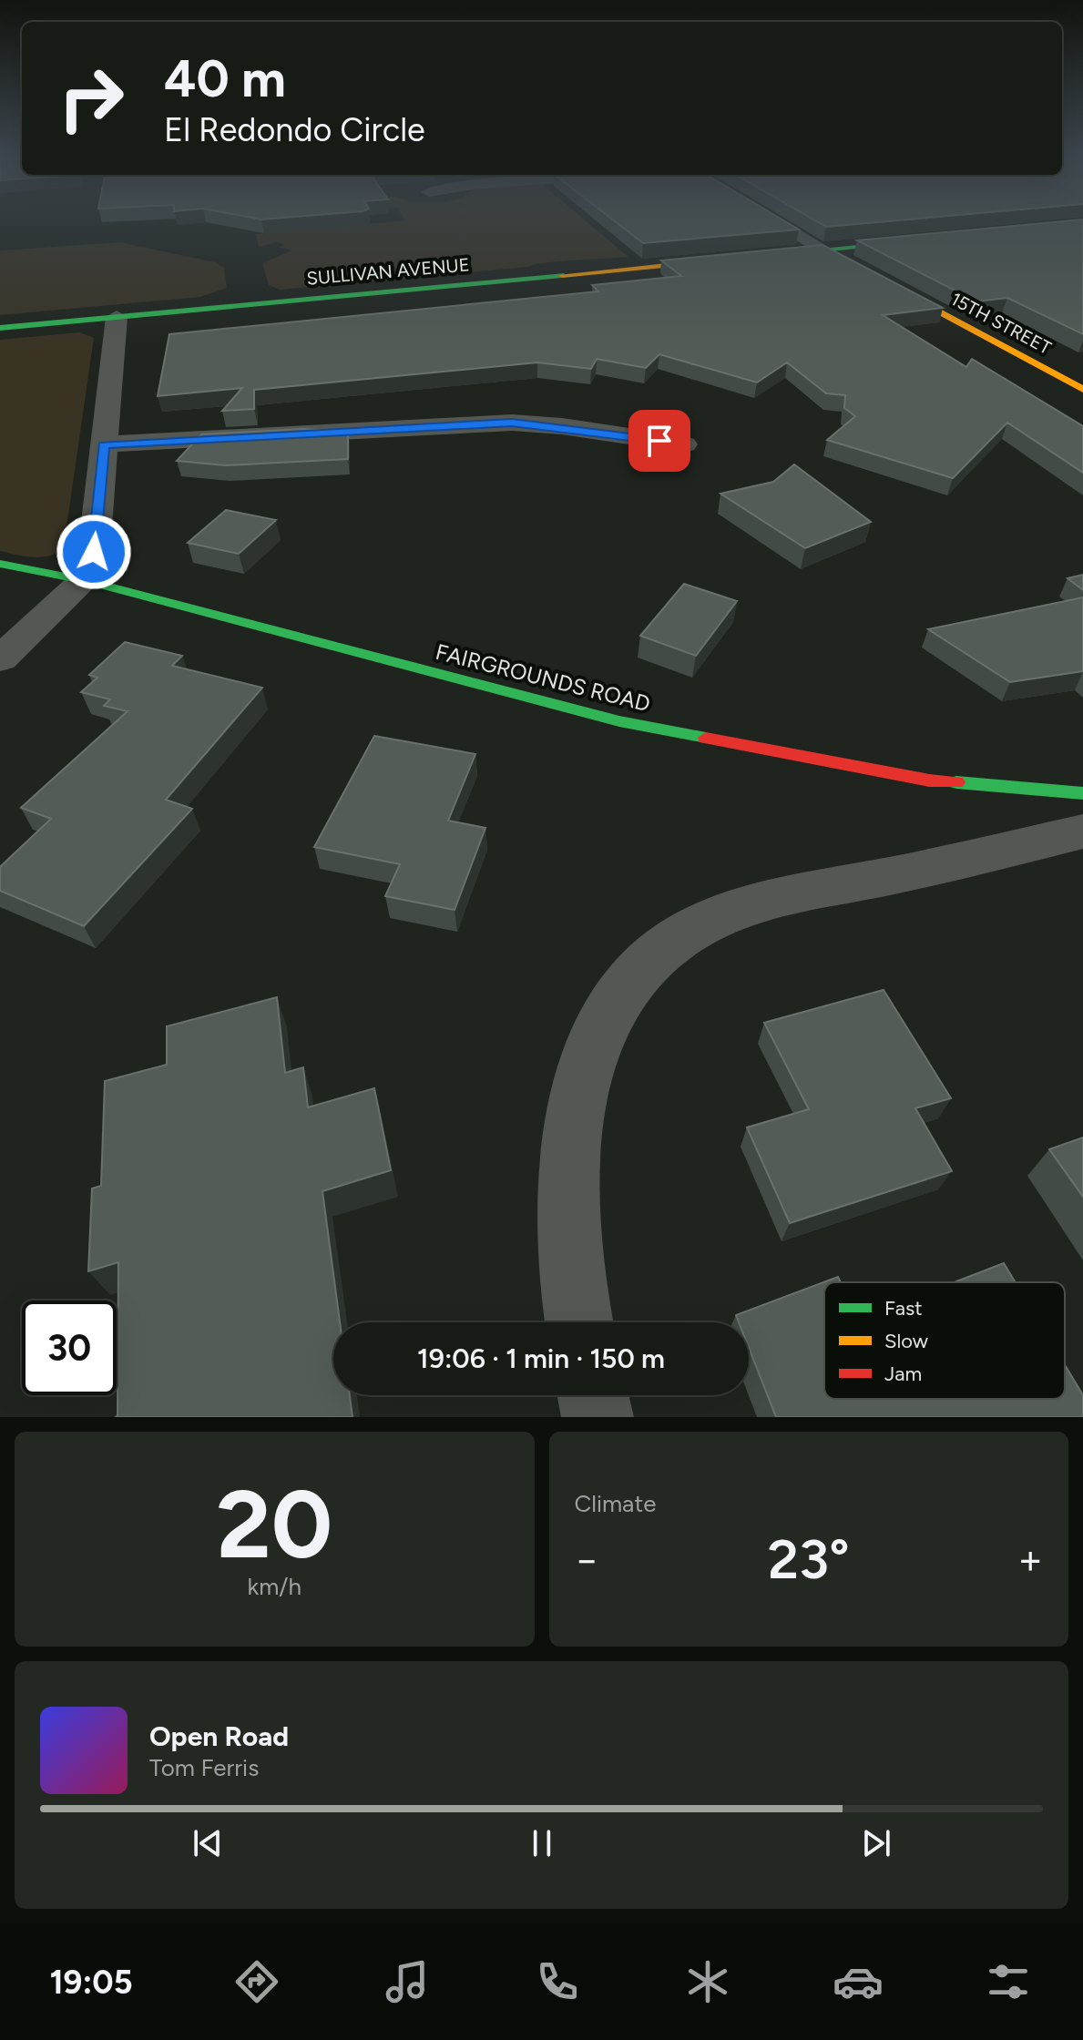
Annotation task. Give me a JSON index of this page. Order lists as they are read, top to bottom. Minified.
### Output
{"streets":{"street":["SULLIVAN AVENUE","15TH STREET","FAIRGROUNDS ROAD"]},"legend":["Fast","Slow","Jam"],"page":{"turn":["40 m","El Redondo Circle"],"limit":"30","trip":"19:06 · 1 min · 150 m","tile":[["20","km/h"],"Climate"],"heat":["−","23°","+"],"song":["Open Road","Tom Ferris"],"tabs":"19:05"}}
